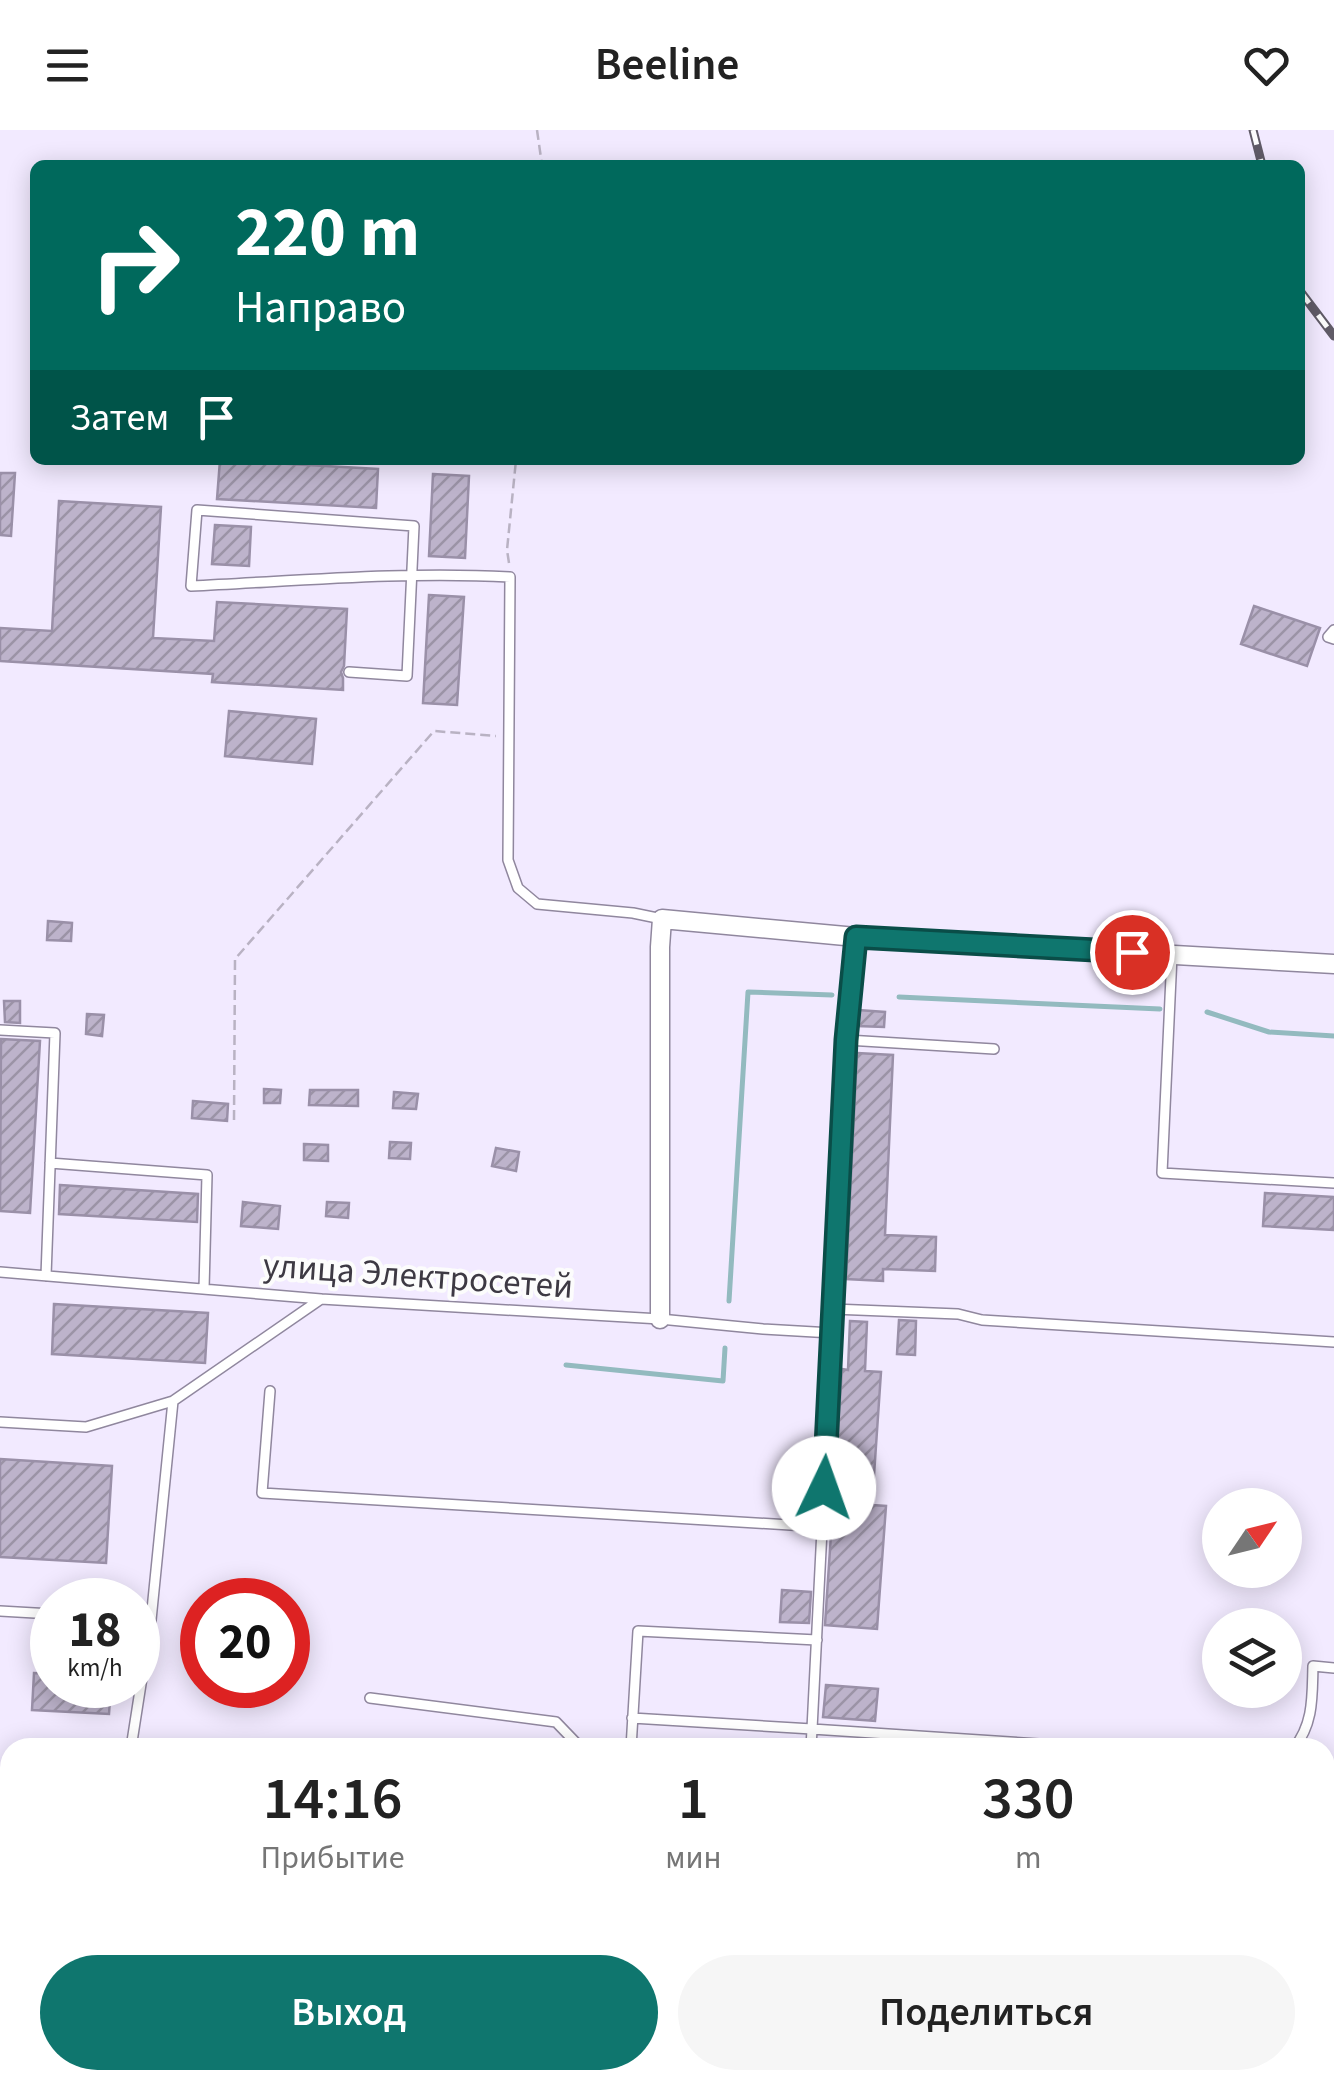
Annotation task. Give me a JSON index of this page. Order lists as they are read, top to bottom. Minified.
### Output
{"streets":{"lane":["улица Электросетей"]},"north":"top right","page":{"header":"Beeline","turn":["220 m","Направо"],"then":"Затем","speed":"18 km/h","limit":"20","eta":["14:16","Прибытие","1","мин","330","m"],"buttons":["Выход","Поделиться"]}}
